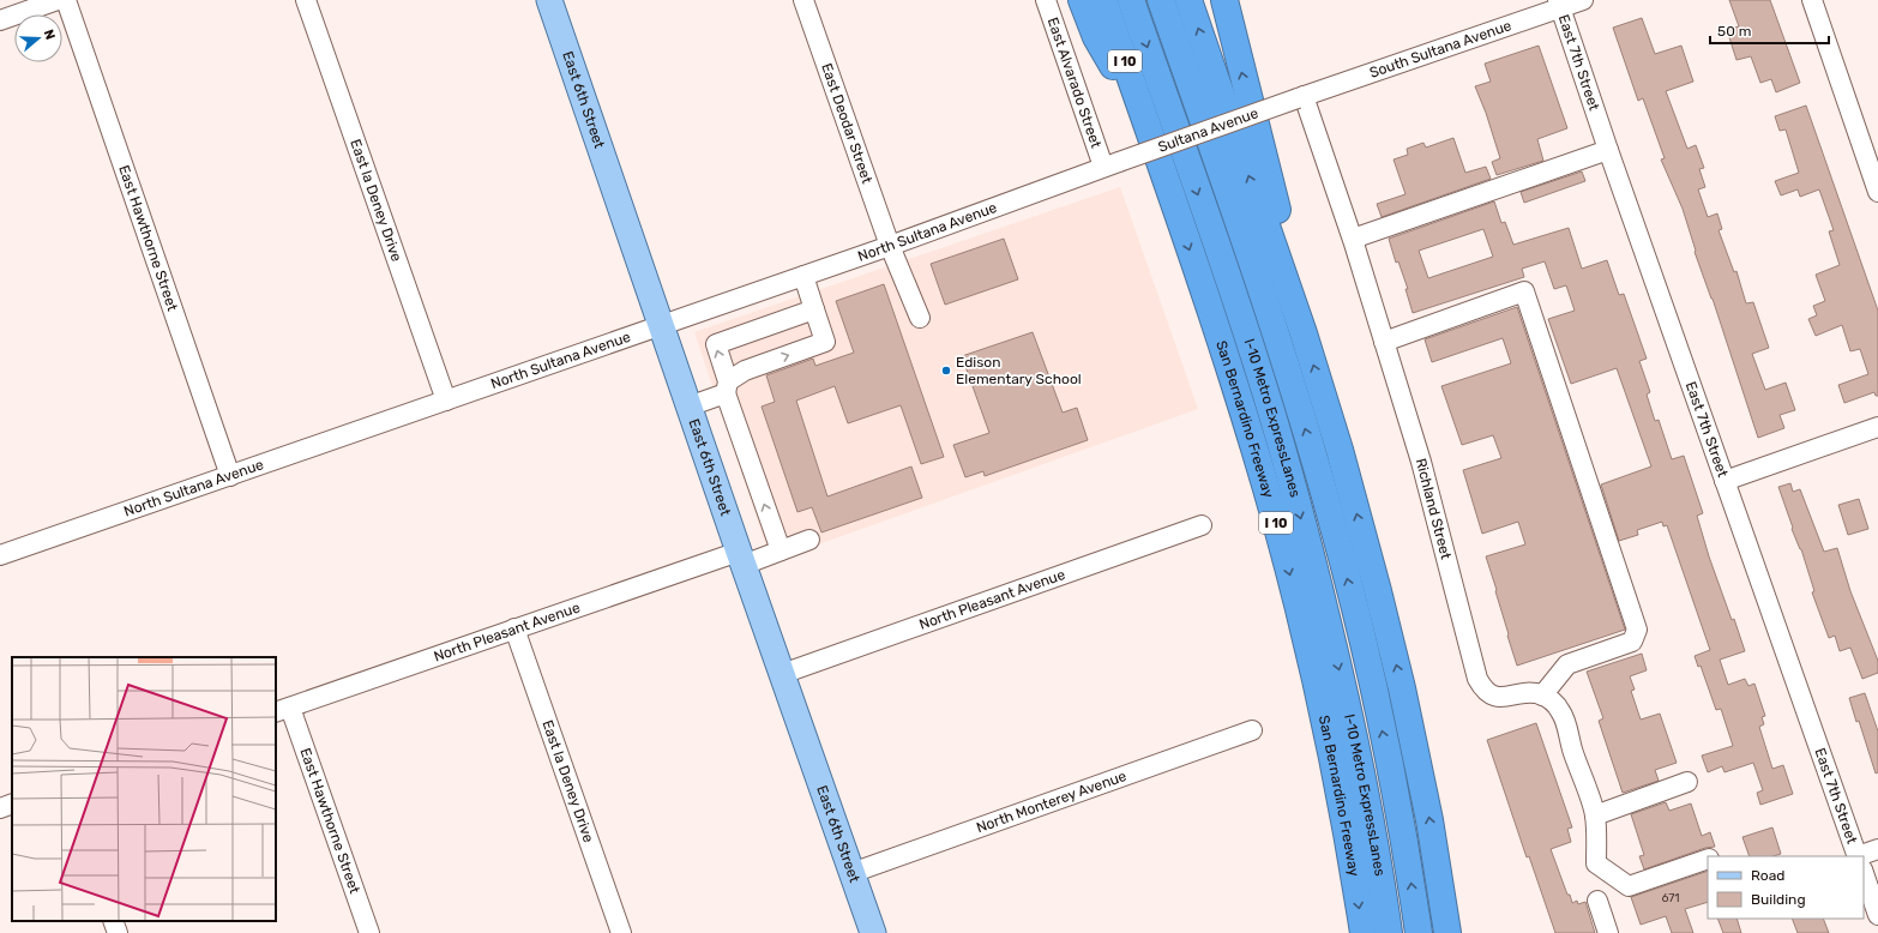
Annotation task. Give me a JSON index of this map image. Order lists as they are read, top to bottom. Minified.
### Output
{"streets":{"highway":["I 10","San Bernardino Freeway","I-10 Metro ExpressLanes"],"main road":["East 6th Street"],"street":["South Sultana Avenue","East 7th Street","East Alvarado Street","East Deodar Street","Sultana Avenue","East la Deney Drive","North Sultana Avenue","East Hawthorne Street","Richland Street","North Pleasant Avenue","North Monterey Avenue"]},"crossings":[["South Sultana Avenue","East 7th Street"],["South Sultana Avenue","Sultana Avenue"],["South Sultana Avenue","Richland Street"],["East Alvarado Street","Sultana Avenue"],["East Alvarado Street","North Sultana Avenue"],["East 6th Street","North Sultana Avenue"],["East 6th Street","North Pleasant Avenue"],["East 6th Street","North Monterey Avenue"],["East Deodar Street","North Sultana Avenue"],["Sultana Avenue","North Sultana Avenue"],["Sultana Avenue","Richland Street"],["East la Deney Drive","North Sultana Avenue"],["East la Deney Drive","North Pleasant Avenue"],["North Sultana Avenue","East Hawthorne Street"],["East Hawthorne Street","North Pleasant Avenue"]],"places":["Edison Elementary School"],"house_numbers":["671"],"legend":["Road","Building"],"scale_bar":"50 m","north":"right"}
